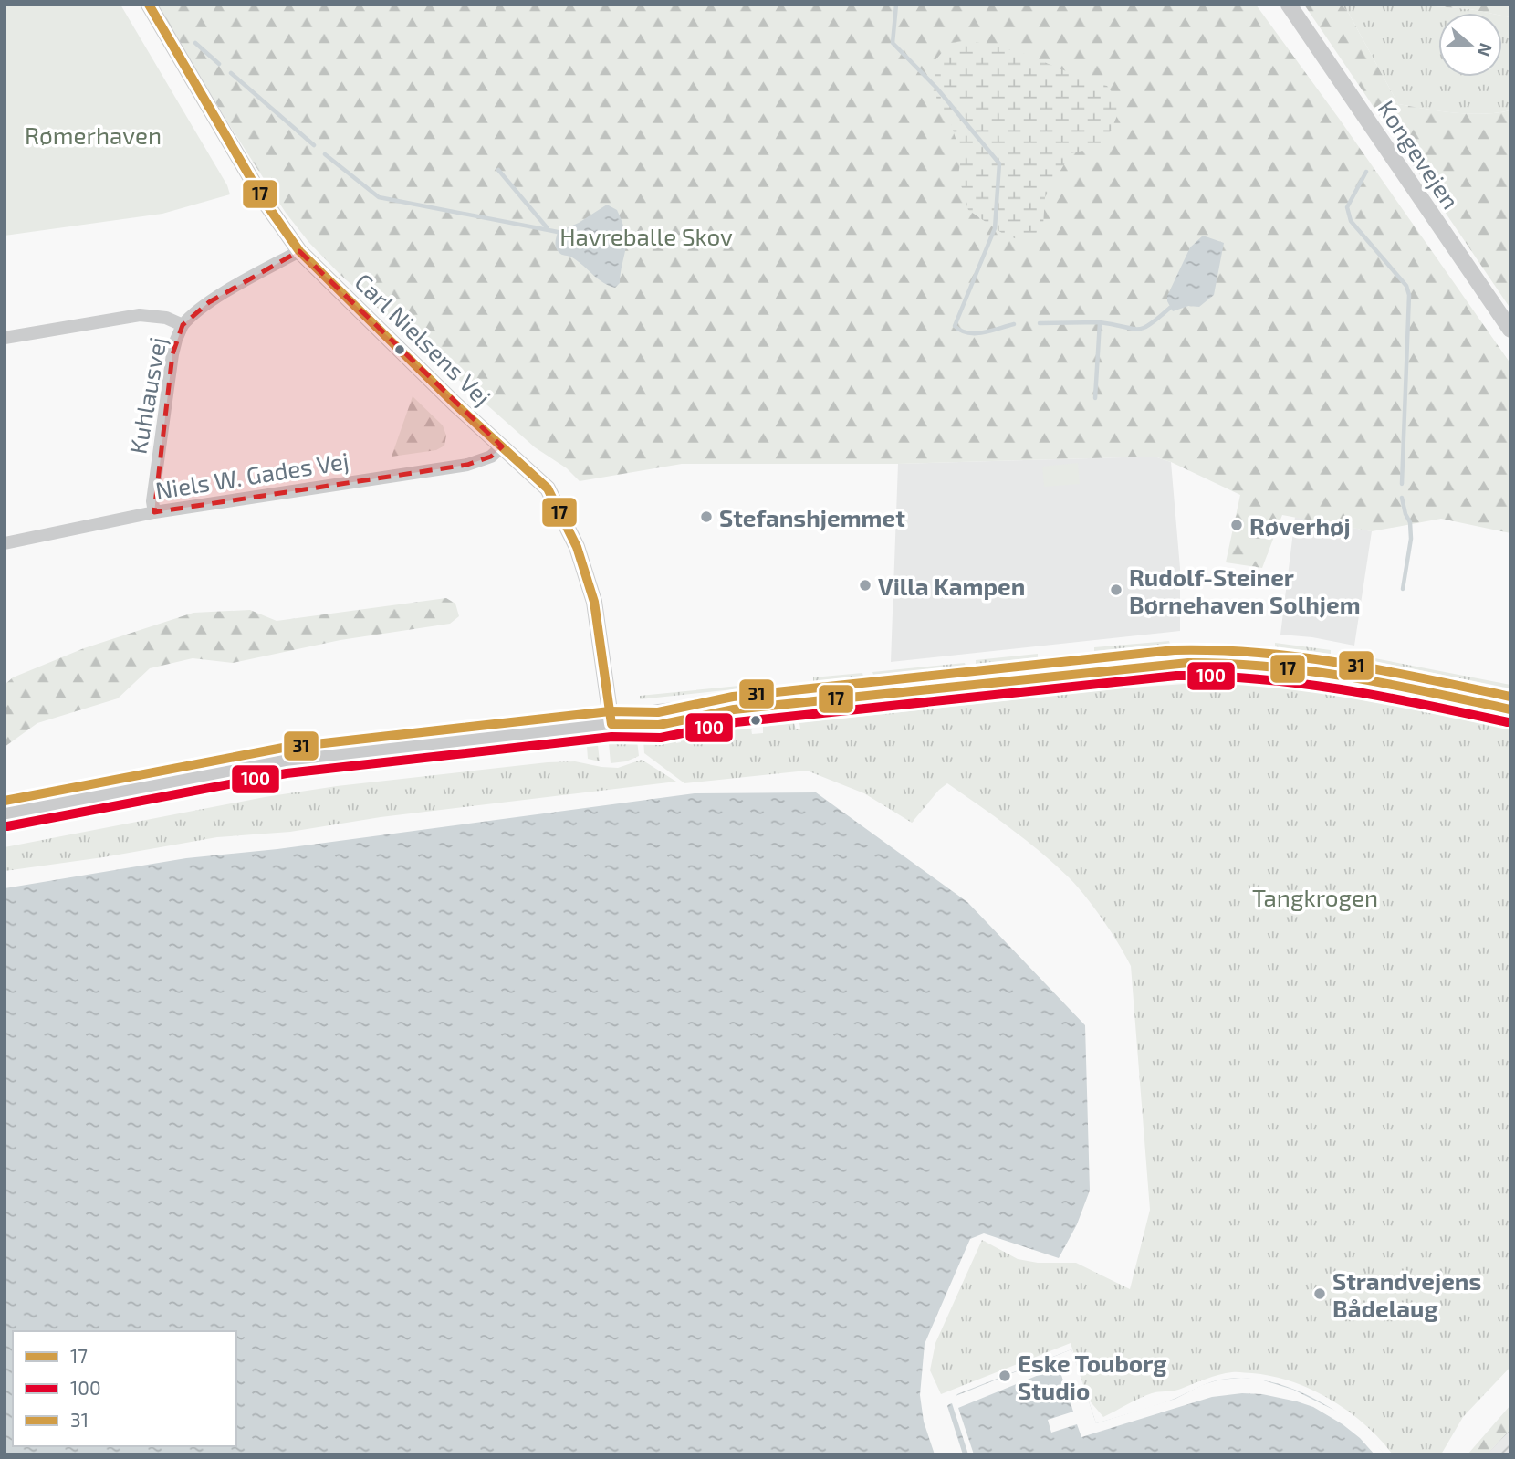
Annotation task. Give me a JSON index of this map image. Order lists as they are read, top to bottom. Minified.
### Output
{"streets":{"street":["Kongevejen","Carl Nielsens Vej","Kuhlausvej","Niels W. Gades Vej"]},"crossings":[["Carl Nielsens Vej","Niels W. Gades Vej"],["Kuhlausvej","Niels W. Gades Vej"]],"parks":["Rømerhaven","Havreballe Skov","Tangkrogen"],"places":["Stefanshjemmet","Røverhøj","Villa Kampen","Rudolf-Steiner Børnehaven Solhjem","Strandvejens Bådelaug","Eske Touborg Studio"],"lines":["transit line 17","transit line 31","transit line 100"],"legend":["17","100","31"],"north":"right"}
